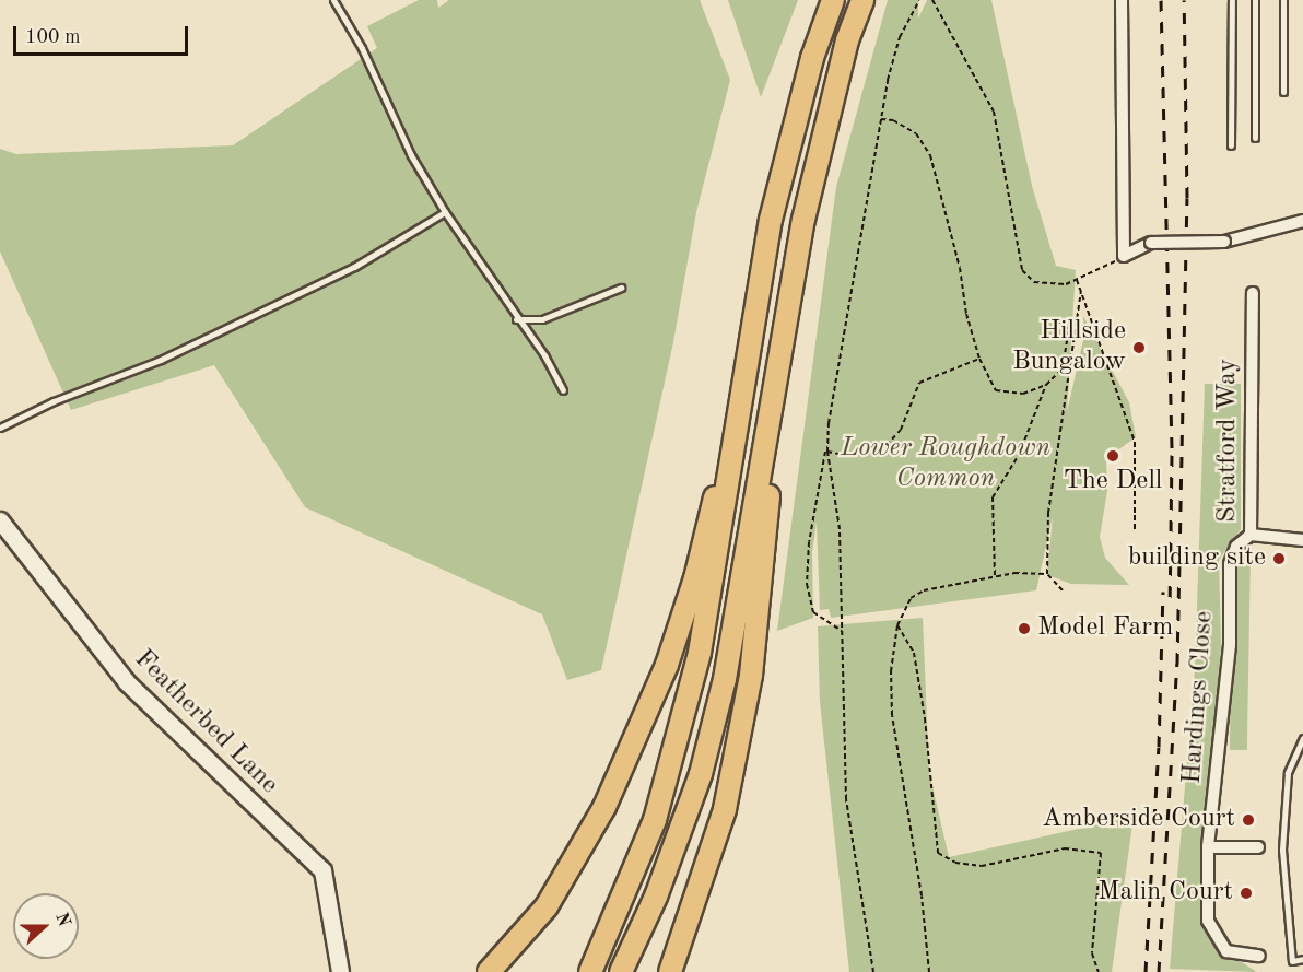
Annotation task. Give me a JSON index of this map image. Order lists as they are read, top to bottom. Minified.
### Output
{"streets":{"street":["Stratford Way","Hardings Close","Featherbed Lane"]},"crossings":[["Stratford Way","Hardings Close"]],"parks":["Lower Roughdown Common"],"places":["Hillside Bungalow","The Dell","building site","Model Farm","Amberside Court","Malin Court"],"scale_bar":"100 m","north":"right"}
